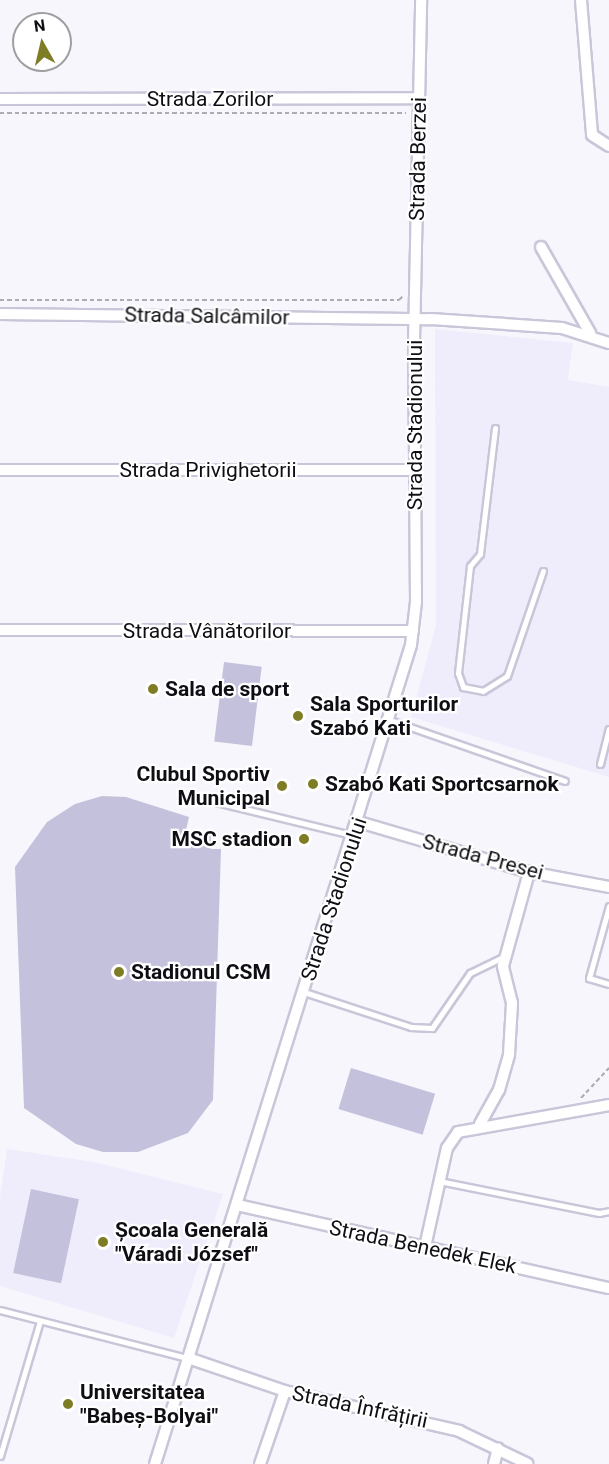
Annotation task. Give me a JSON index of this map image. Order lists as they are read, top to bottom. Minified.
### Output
{"streets":{"street":["Strada Zorilor","Strada Berzei","Strada Salcâmilor","Strada Stadionului","Strada Privighetorii","Strada Vânătorilor","Strada Presei","Strada Benedek Elek","Strada Înfrățirii"]},"crossings":[["Strada Zorilor","Strada Berzei"],["Strada Berzei","Strada Salcâmilor"],["Strada Berzei","Strada Stadionului"],["Strada Salcâmilor","Strada Stadionului"],["Strada Stadionului","Strada Privighetorii"],["Strada Stadionului","Strada Vânătorilor"],["Strada Stadionului","Strada Presei"],["Strada Stadionului","Strada Benedek Elek"],["Strada Stadionului","Strada Înfrățirii"]],"places":["Sala de sport","Sala Sporturilor Szabó Kati","Szabó Kati Sportcsarnok","Clubul Sportiv Municipal","MSC stadion","Stadionul CSM","Școala Generală \"Váradi József\"","Universitatea \"Babeș-Bolyai\""],"north":"top"}
